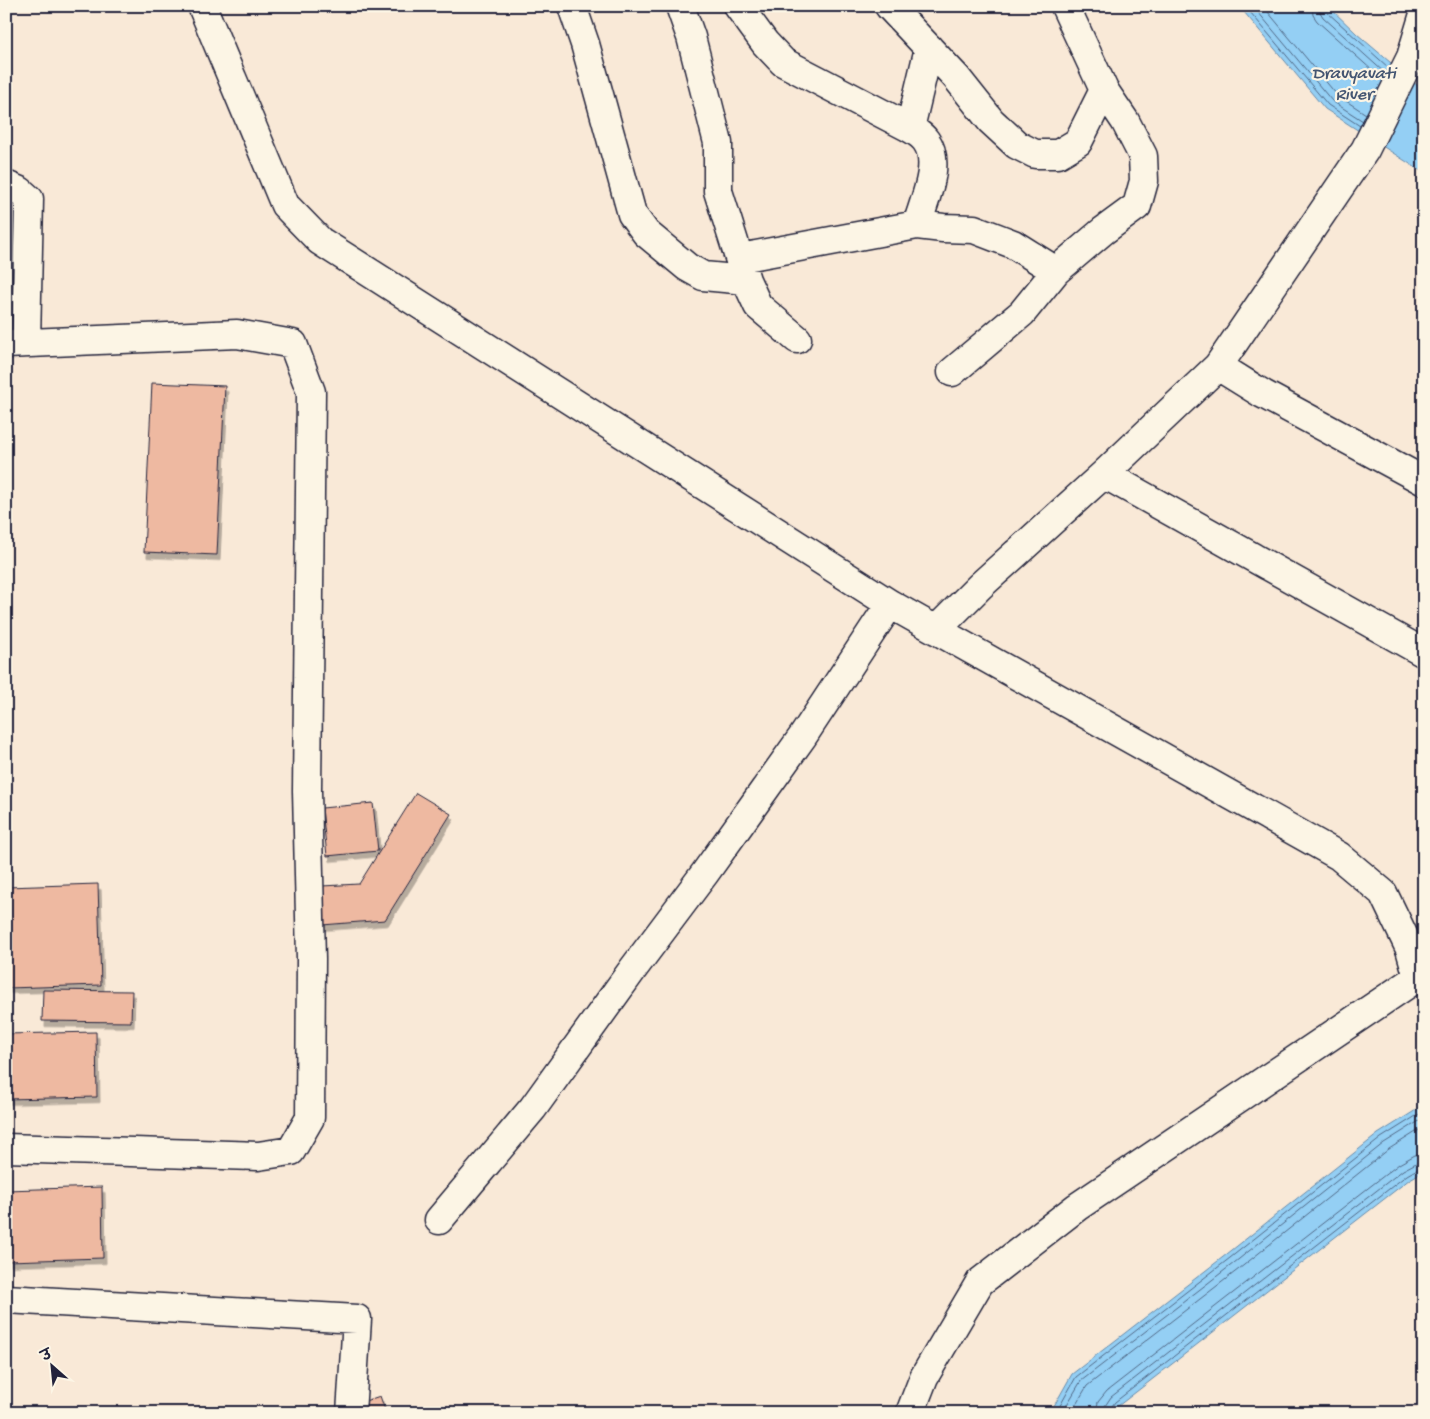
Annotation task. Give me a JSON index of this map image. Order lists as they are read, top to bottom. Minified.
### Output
{"water":["Dravyavati River"],"north":"top left"}
